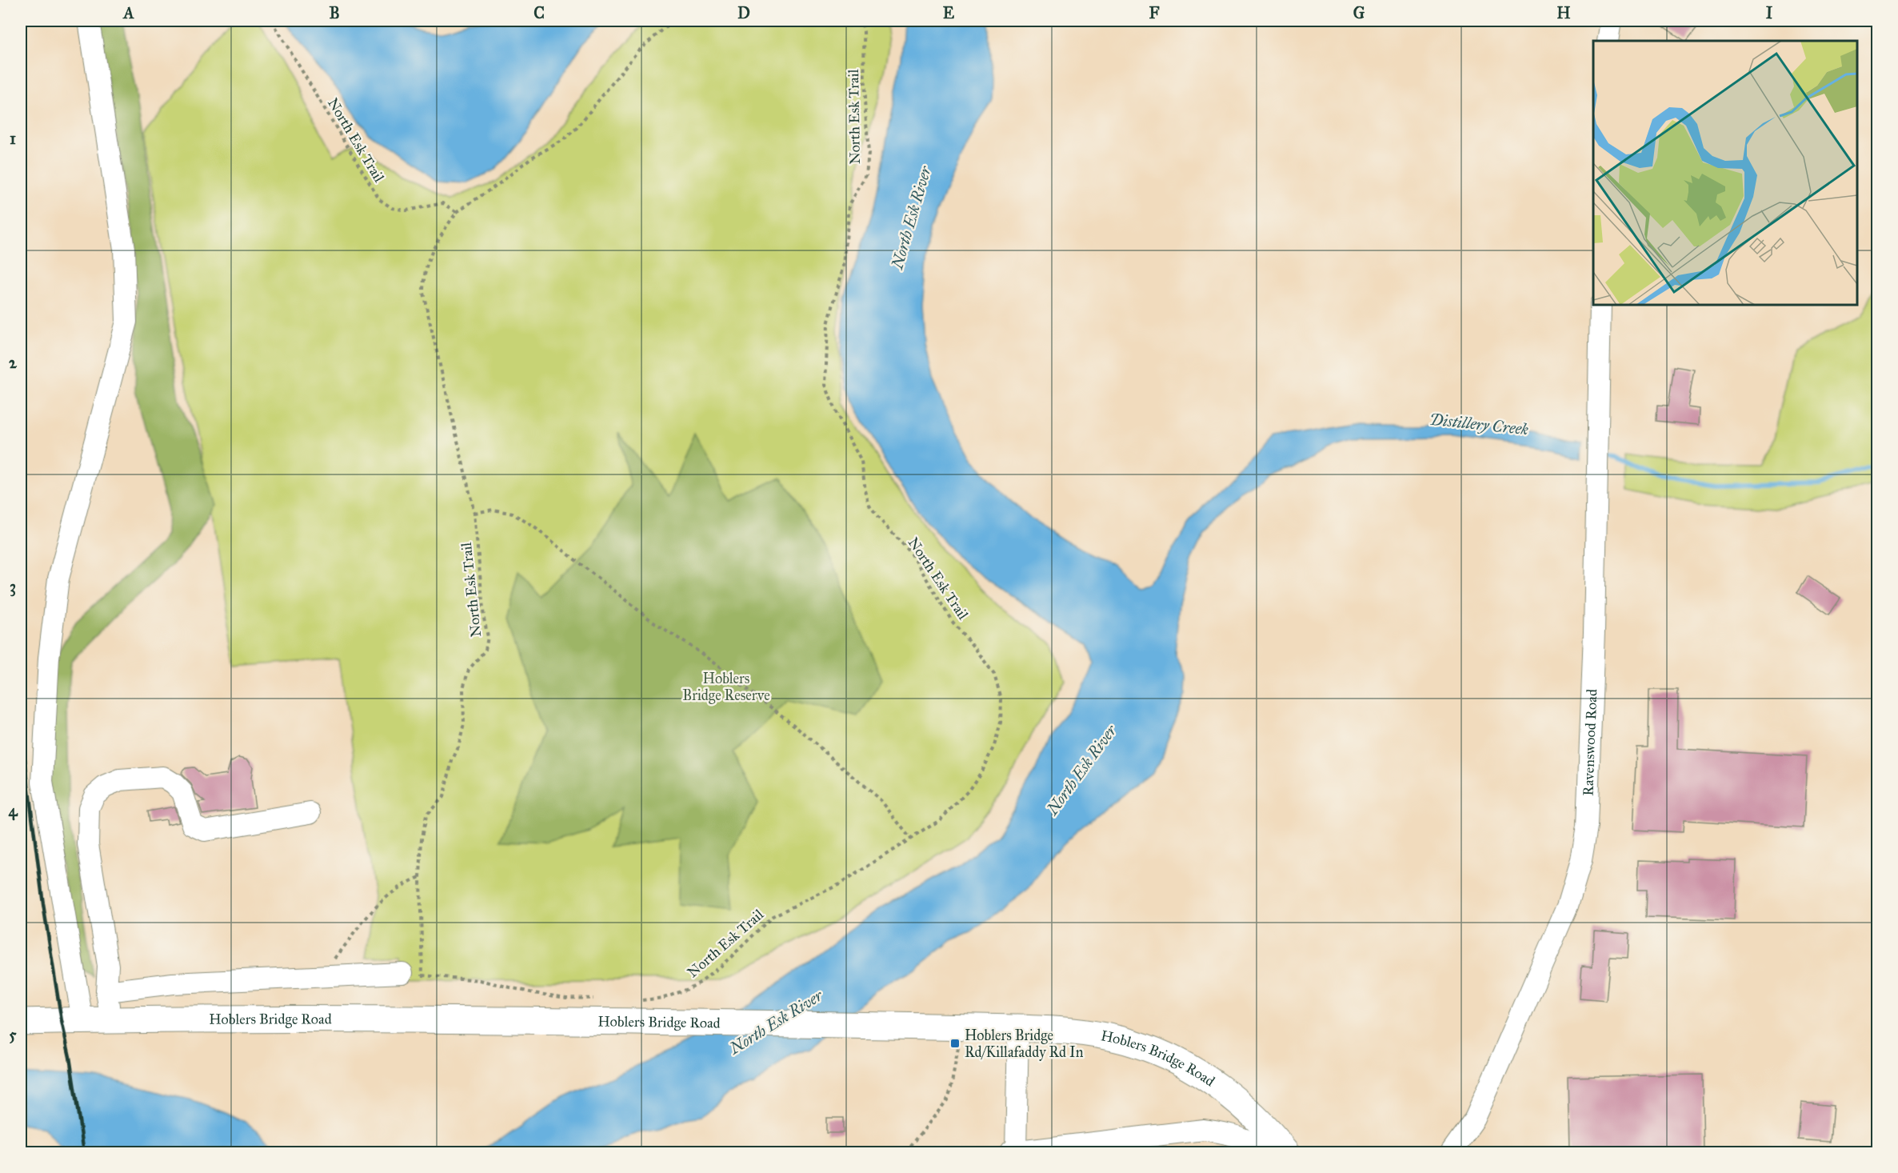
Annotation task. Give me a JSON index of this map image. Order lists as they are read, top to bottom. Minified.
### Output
{"streets":{"highway":["Hoblers Bridge Road"],"street":["Ravenswood Road"],"path":["North Esk Trail"]},"water":["North Esk River","Distillery Creek"],"parks":["Hoblers Bridge Reserve"],"places":{"transit":["Hoblers Bridge Rd/Killafaddy Rd In"]},"grid":{"columns":["A","B","C","D","E","F","G","H","I"],"rows":["1","2","3","4","5"]}}
